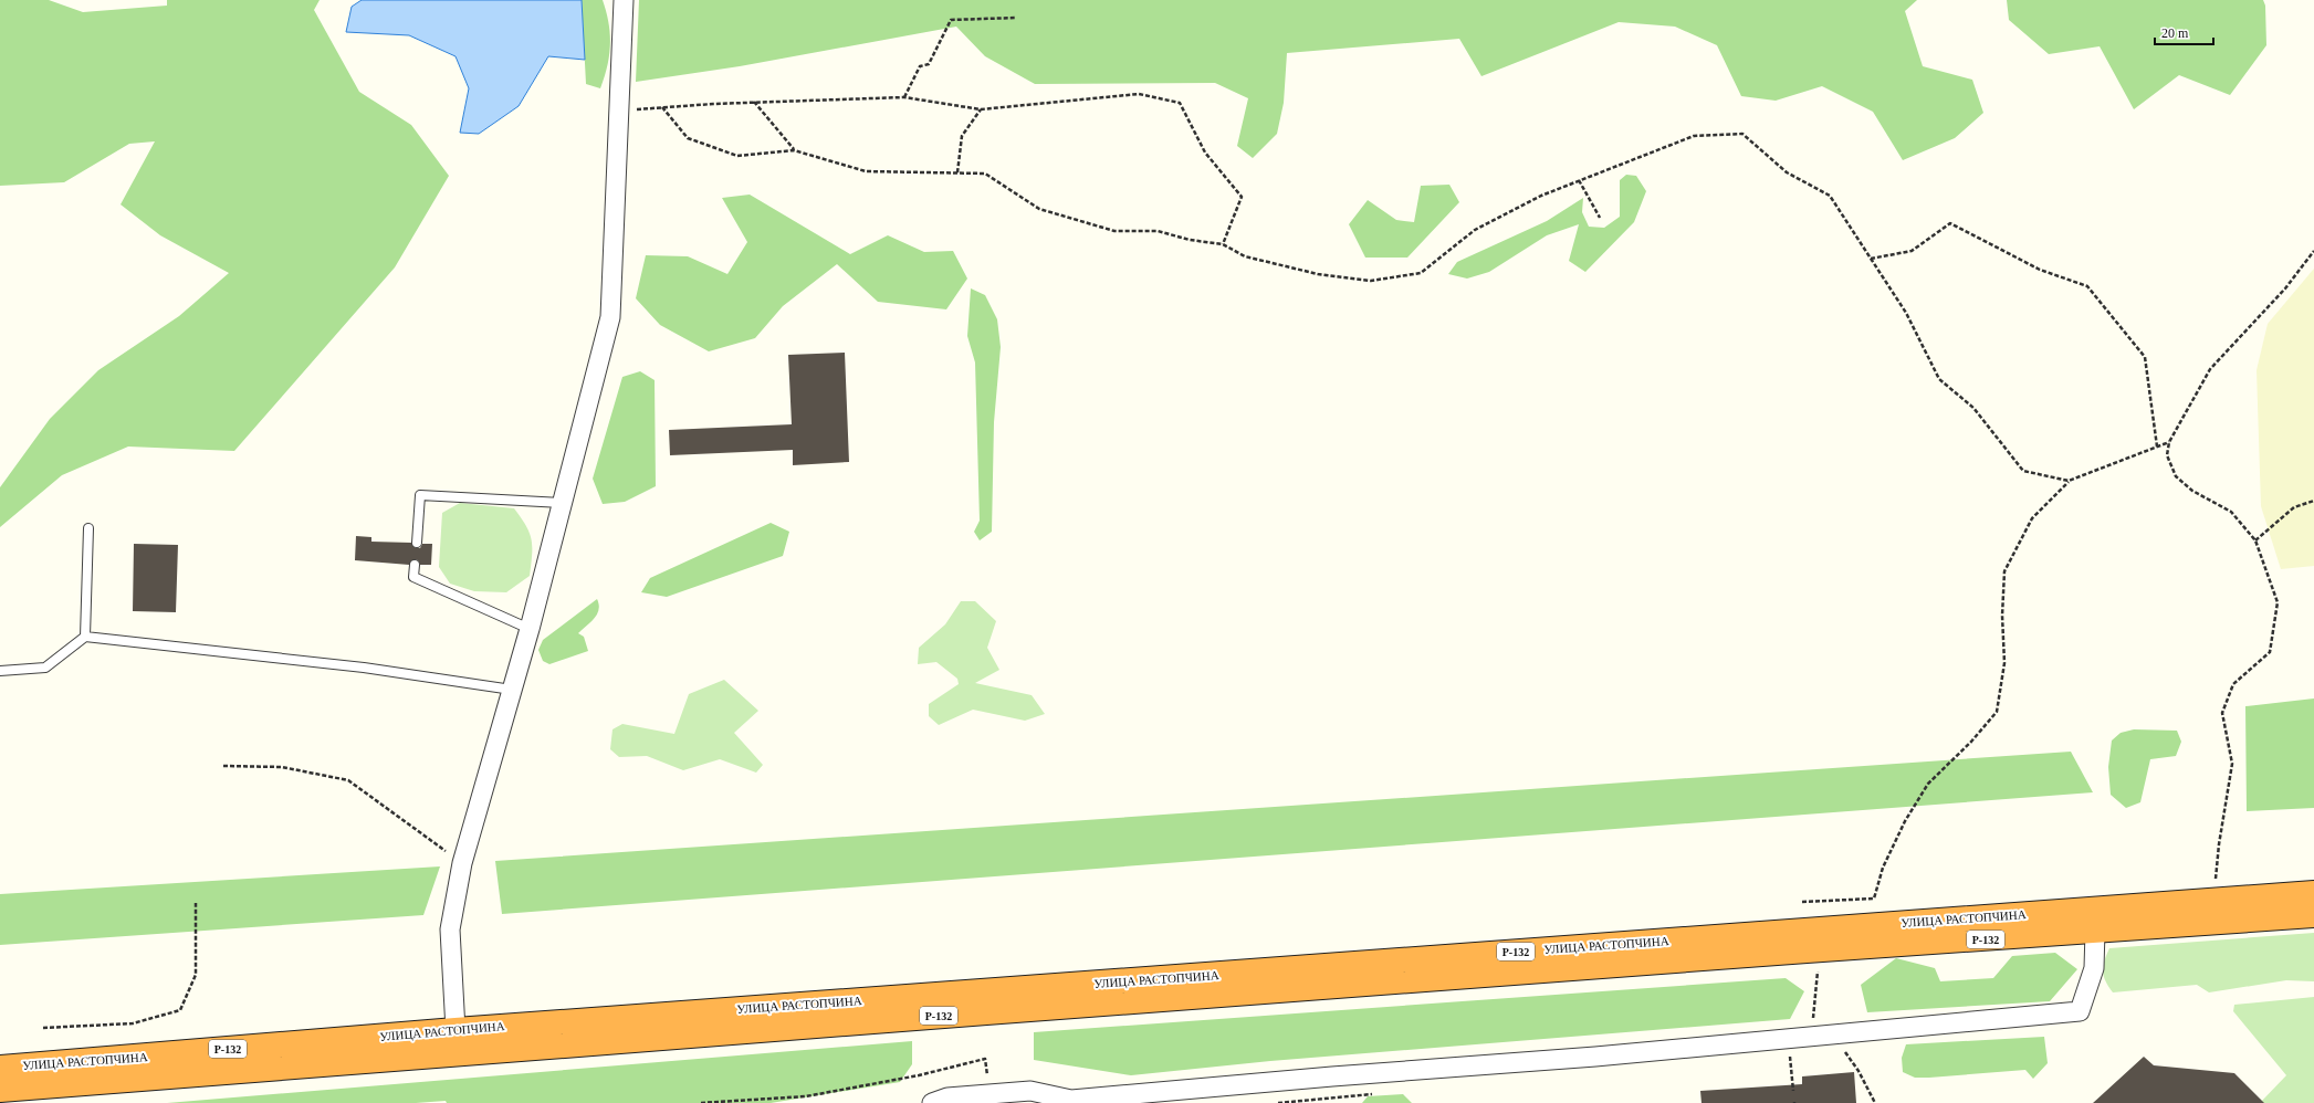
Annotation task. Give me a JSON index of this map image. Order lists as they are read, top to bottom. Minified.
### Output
{"streets":{"highway":["УЛИЦА РАСТОПЧИНА","Р-132"]},"scale_bar":"20 m"}
